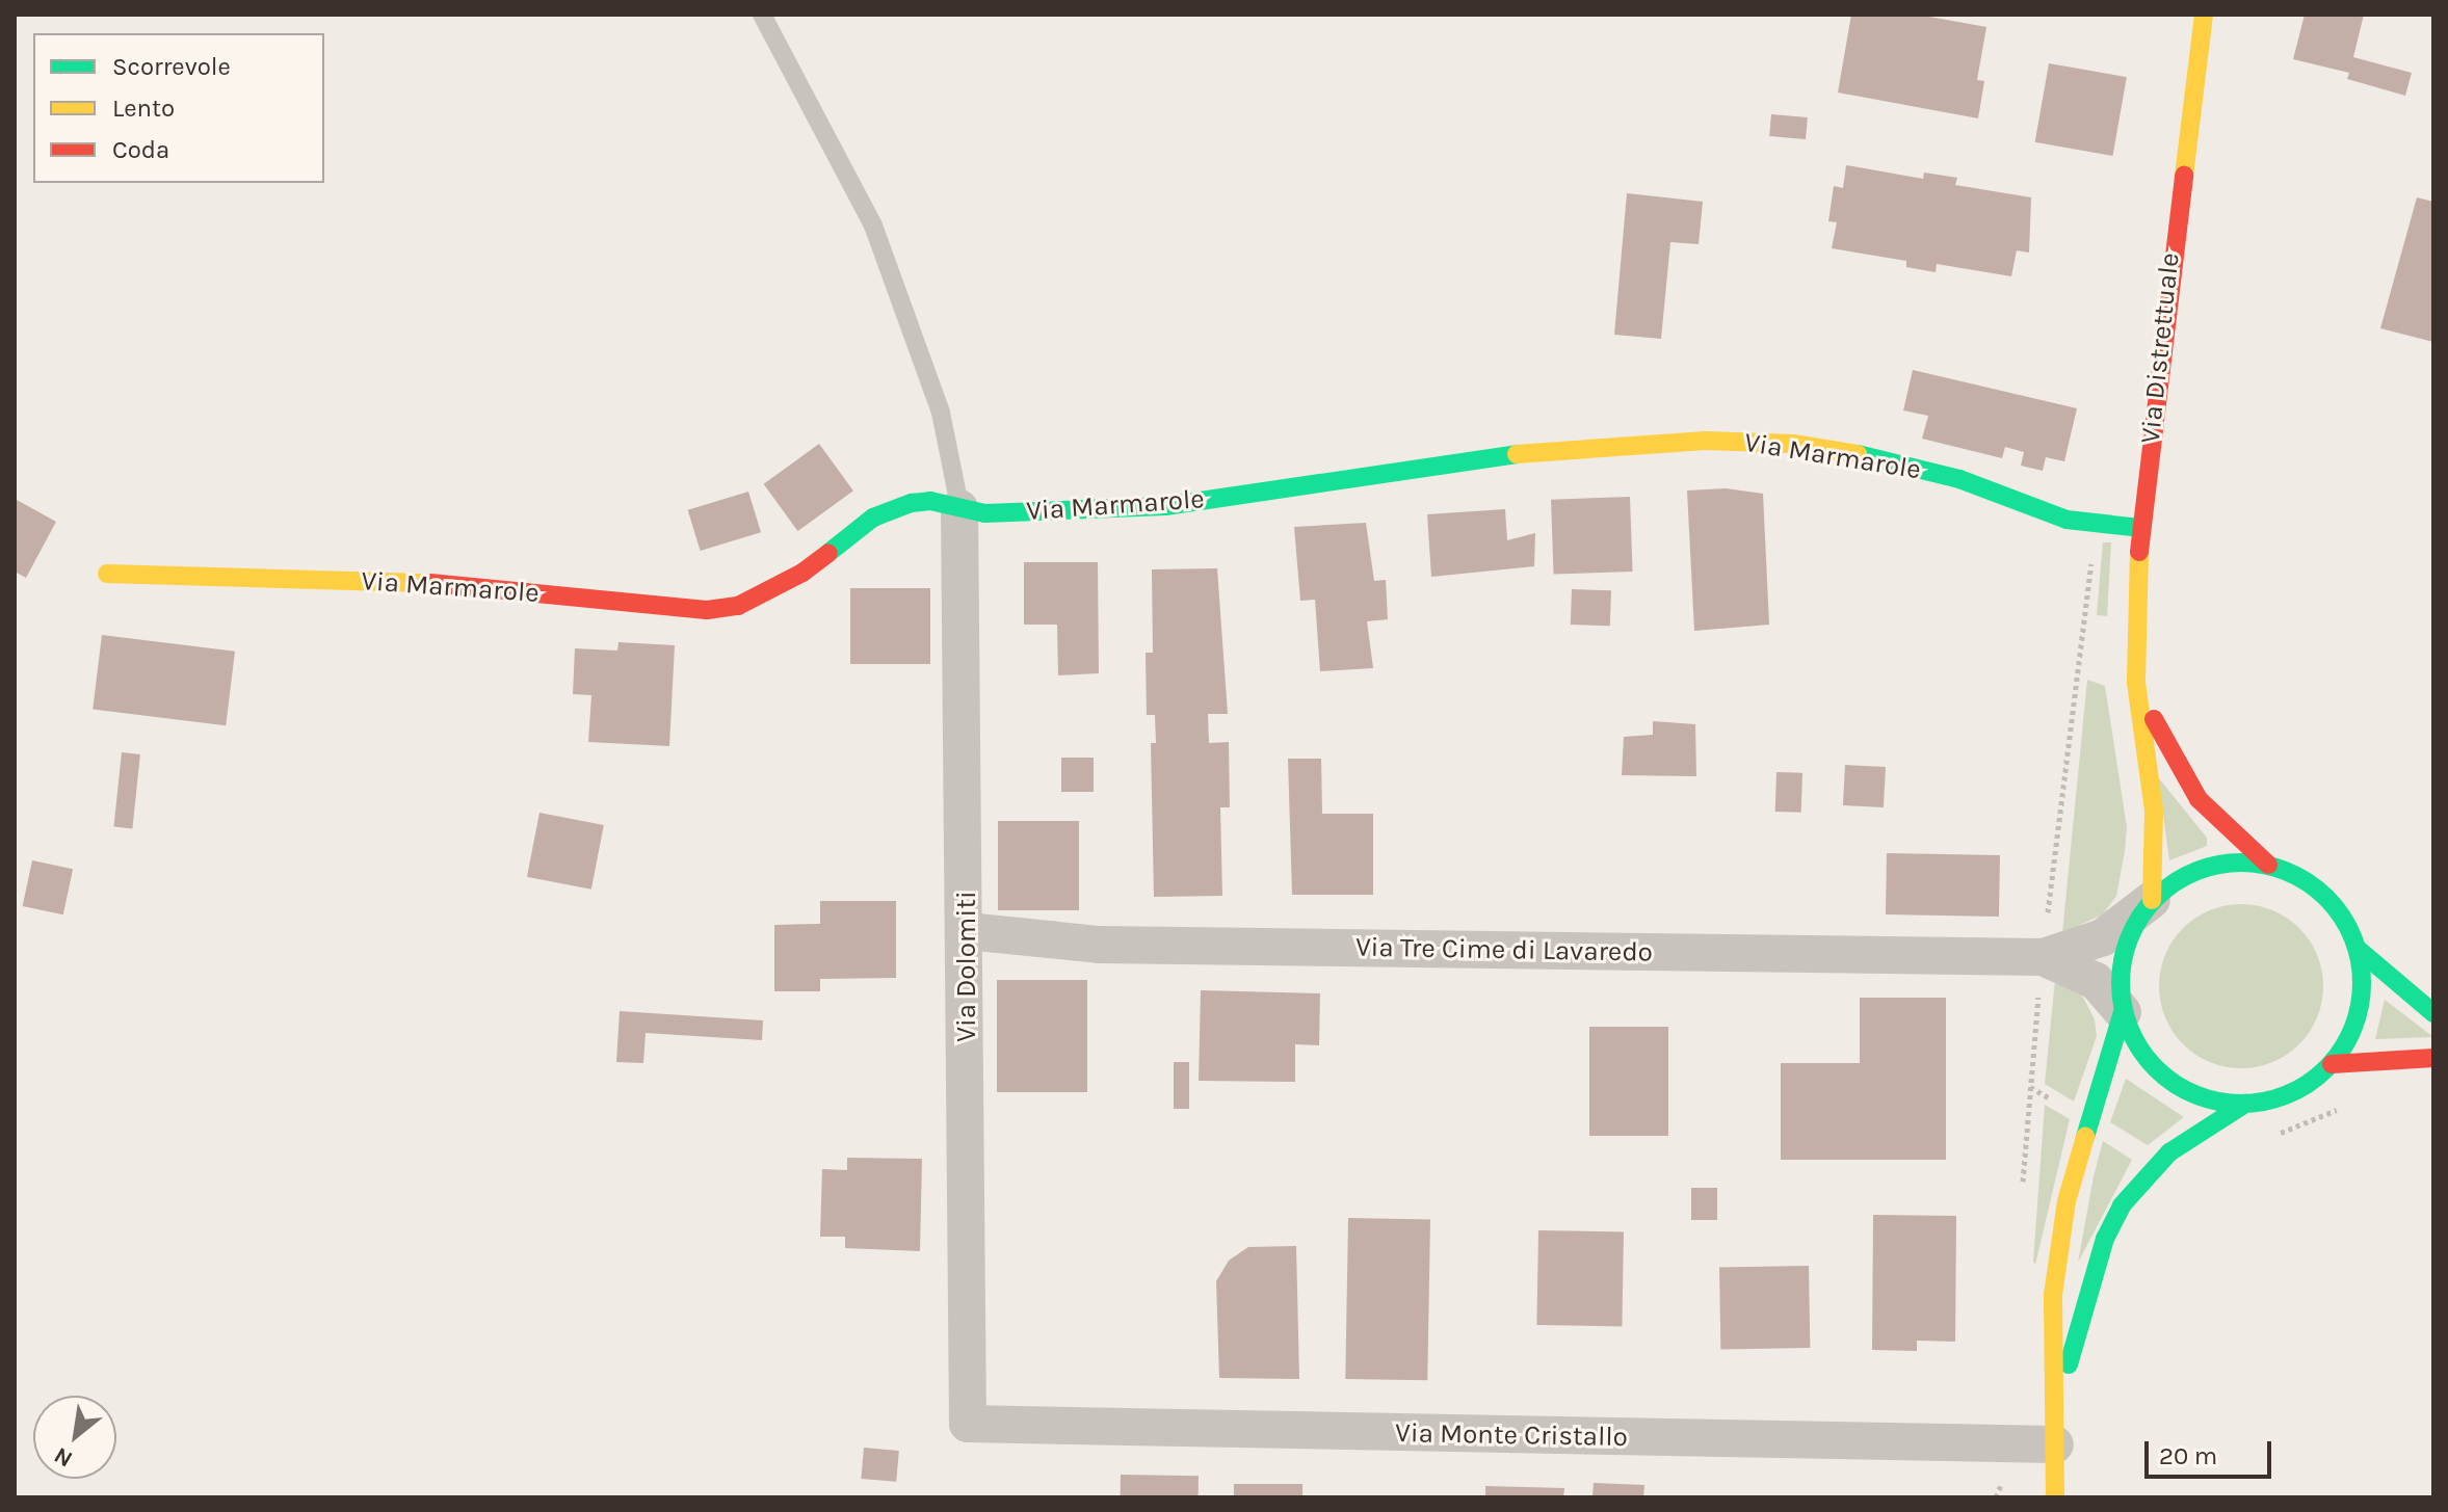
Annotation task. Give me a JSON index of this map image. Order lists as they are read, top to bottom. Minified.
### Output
{"streets":{"main road":["Via Distrettuale","Via Marmarole"],"street":["Via Tre Cime di Lavaredo","Via Dolomiti","Via Monte Cristallo"]},"crossings":[["Via Distrettuale","Via Marmarole"],["Via Distrettuale","Via Tre Cime di Lavaredo"],["Via Distrettuale","Via Monte Cristallo"],["Via Marmarole","Via Dolomiti"],["Via Tre Cime di Lavaredo","Via Dolomiti"],["Via Dolomiti","Via Monte Cristallo"]],"legend":["Scorrevole","Lento","Coda"],"scale_bar":"20 m","north":"bottom left"}
